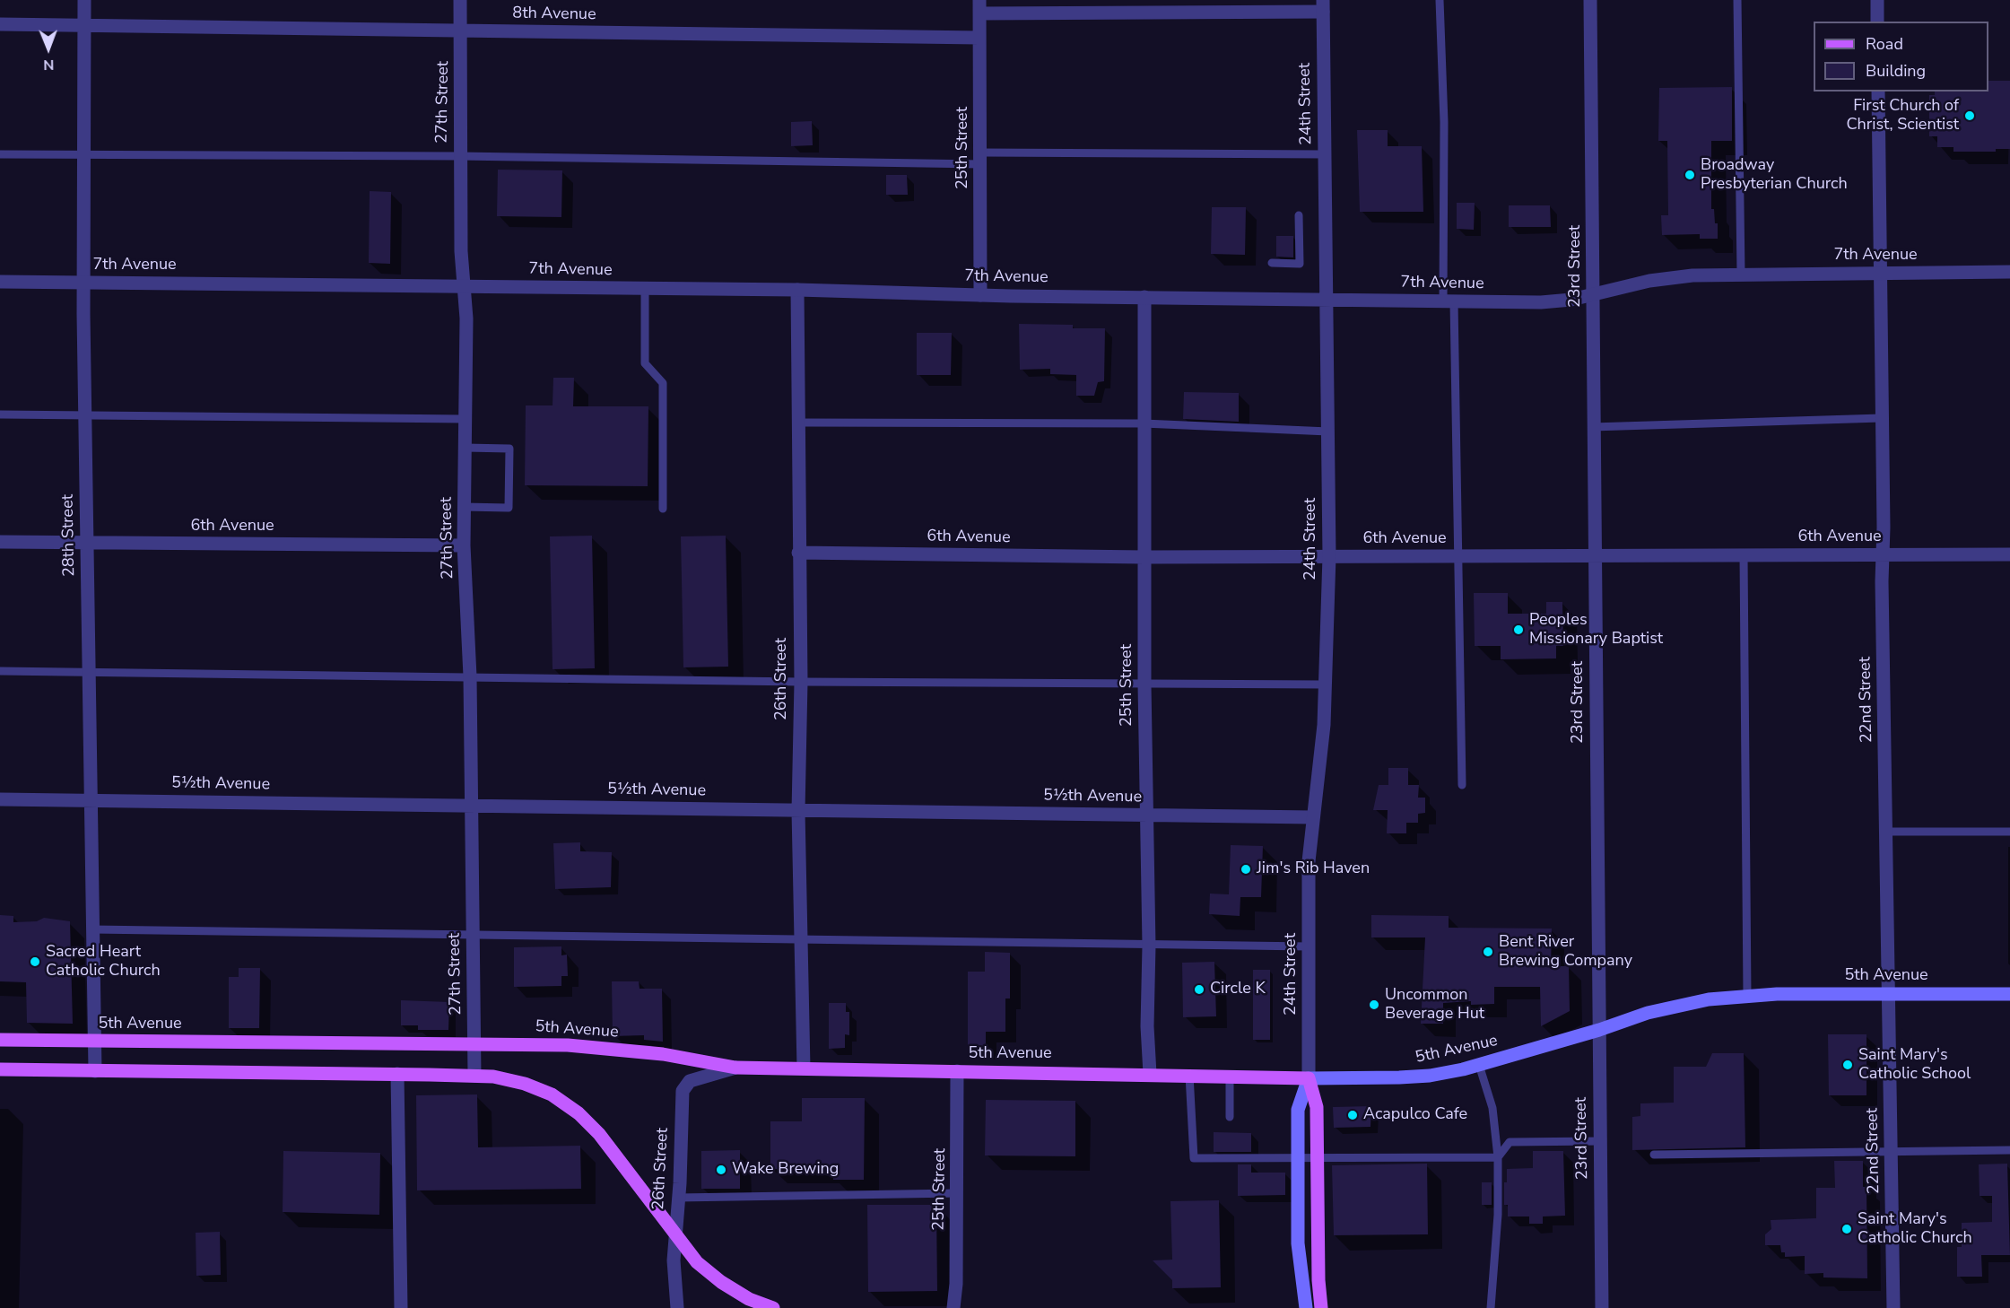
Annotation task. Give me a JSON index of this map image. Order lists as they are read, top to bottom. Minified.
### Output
{"streets":{"main road":["24th Street","5th Avenue"],"street":["8th Avenue","27th Street","25th Street","7th Avenue","23rd Street","6th Avenue","28th Street","26th Street","22nd Street","5½th Avenue"]},"crossings":[["8th Avenue","27th Street"],["8th Avenue","25th Street"],["8th Avenue","28th Street"],["27th Street","7th Avenue"],["27th Street","6th Avenue"],["27th Street","5½th Avenue"],["27th Street","5th Avenue"],["24th Street","7th Avenue"],["24th Street","6th Avenue"],["24th Street","5½th Avenue"],["24th Street","5th Avenue"],["25th Street","7th Avenue"],["25th Street","6th Avenue"],["25th Street","5½th Avenue"],["25th Street","5th Avenue"],["7th Avenue","23rd Street"],["7th Avenue","28th Street"],["7th Avenue","26th Street"],["7th Avenue","22nd Street"],["23rd Street","6th Avenue"],["23rd Street","5th Avenue"],["6th Avenue","28th Street"],["6th Avenue","26th Street"],["6th Avenue","22nd Street"],["28th Street","5½th Avenue"],["28th Street","5th Avenue"],["26th Street","5½th Avenue"],["26th Street","5th Avenue"],["22nd Street","5th Avenue"]],"places":["First Church of Christ, Scientist","Broadway Presbyterian Church","Peoples Missionary Baptist","Jim's Rib Haven","Bent River Brewing Company","Sacred Heart Catholic Church","Circle K","Uncommon Beverage Hut","Saint Mary's Catholic School","Acapulco Cafe","Wake Brewing","Saint Mary's Catholic Church"],"legend":["Road","Building"],"north":"bottom"}
